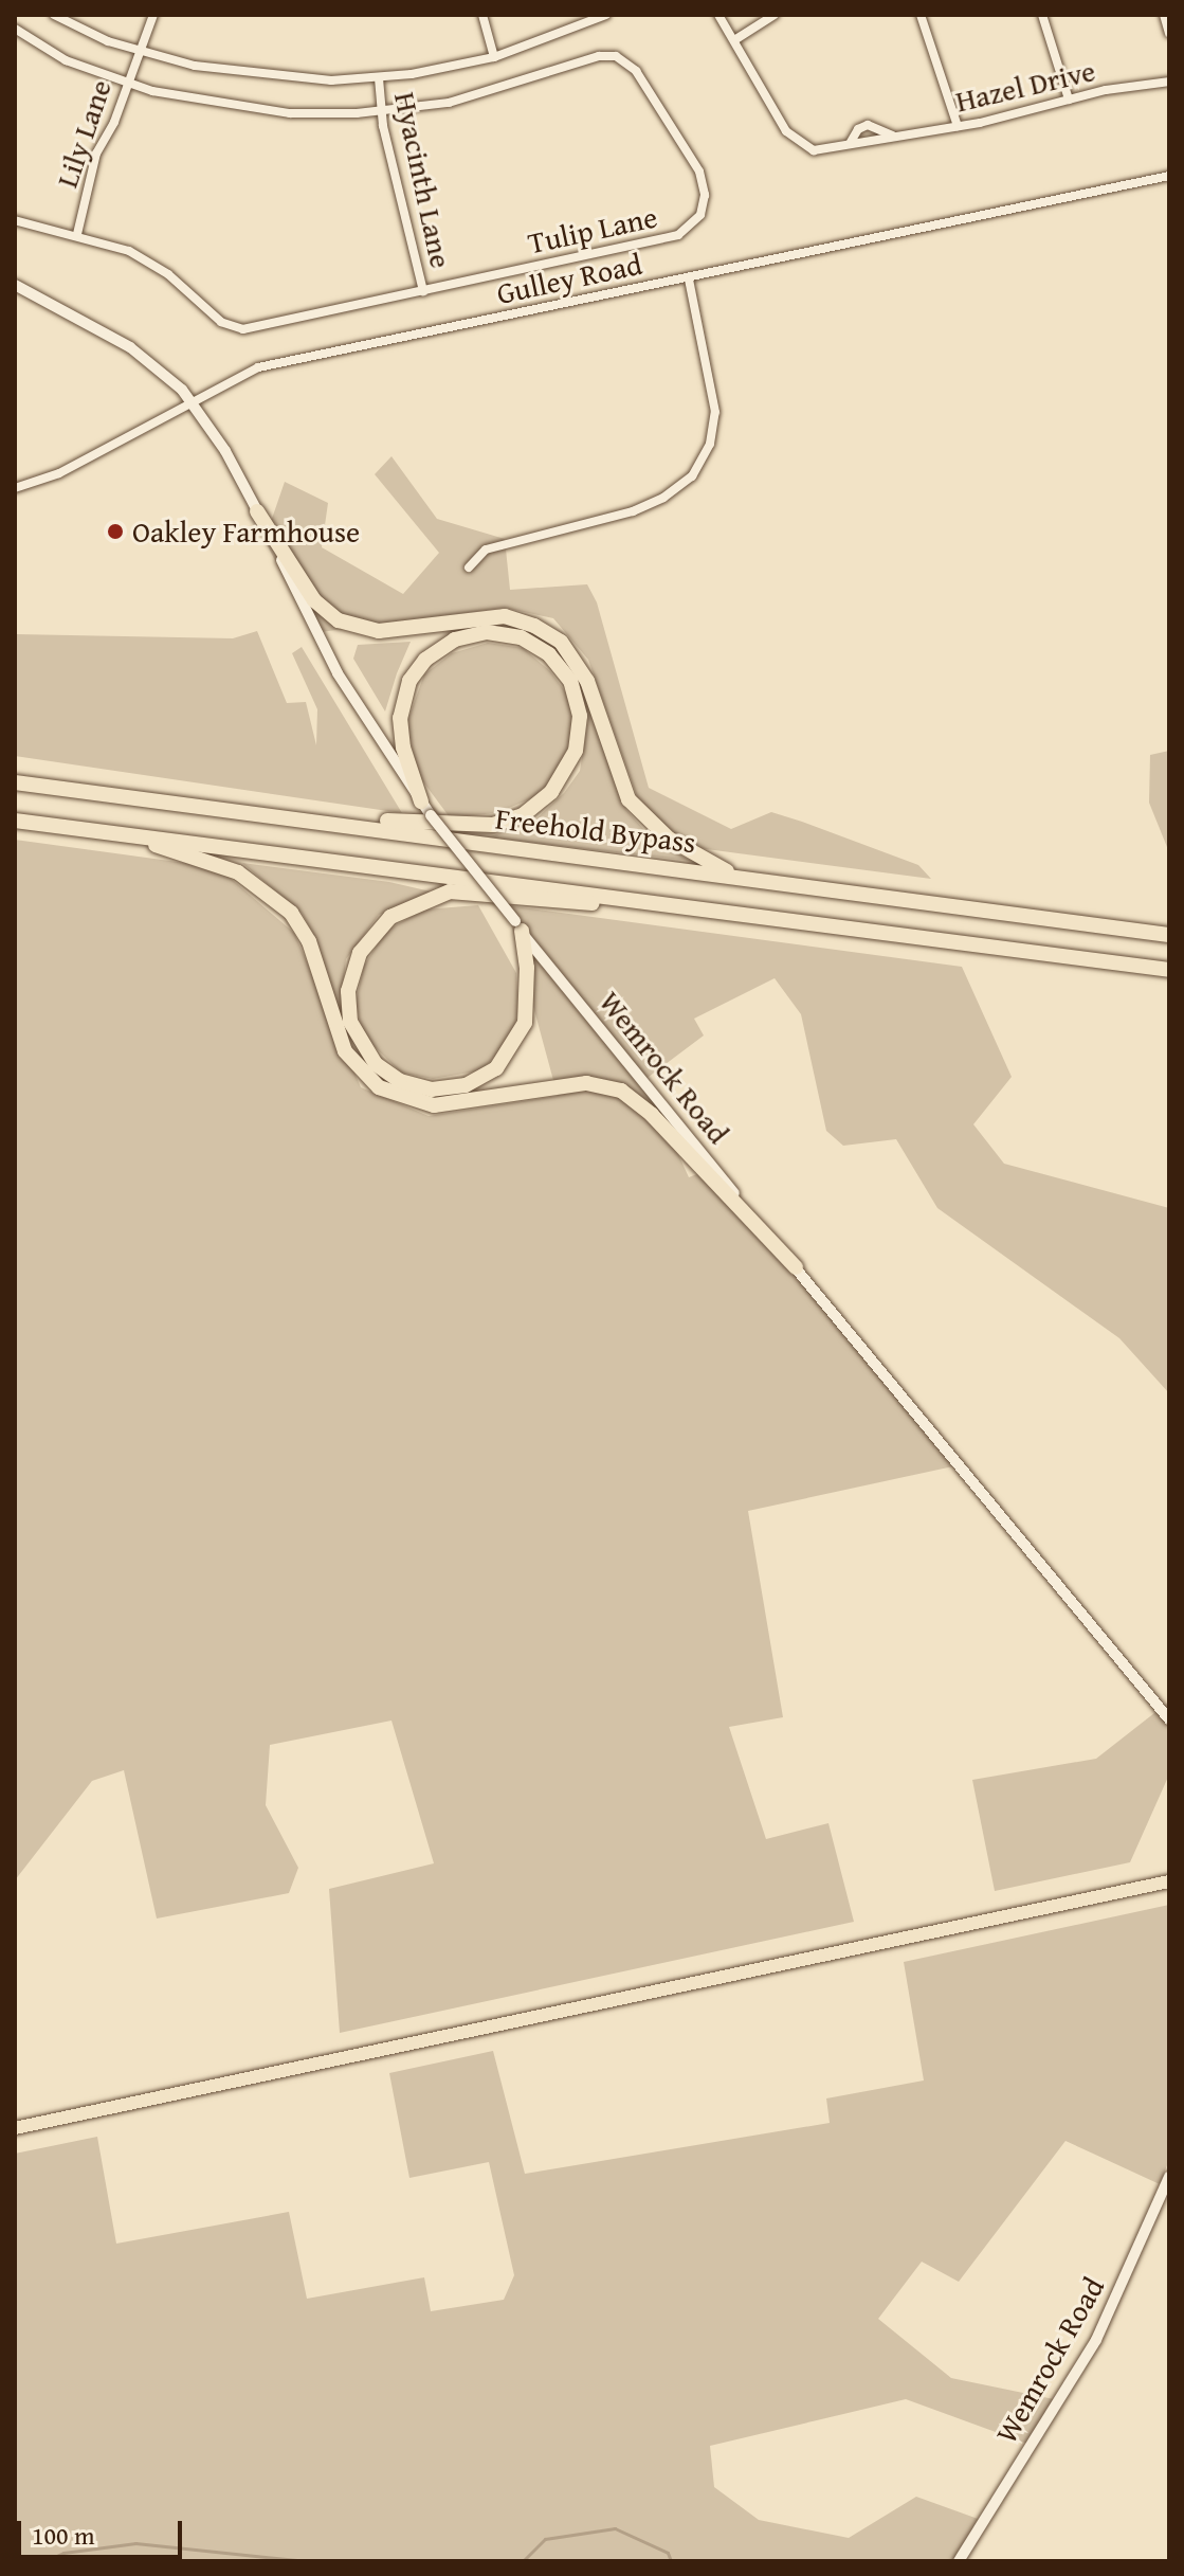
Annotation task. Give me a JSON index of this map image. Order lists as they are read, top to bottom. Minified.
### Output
{"streets":{"highway":["Freehold Bypass"],"street":["Hazel Drive","Lily Lane","Hyacinth Lane","Tulip Lane","Gulley Road","Wemrock Road"]},"crossings":[["Lily Lane","Tulip Lane"],["Hyacinth Lane","Tulip Lane"],["Gulley Road","Wemrock Road"]],"places":["Oakley Farmhouse"],"scale_bar":"100 m"}
